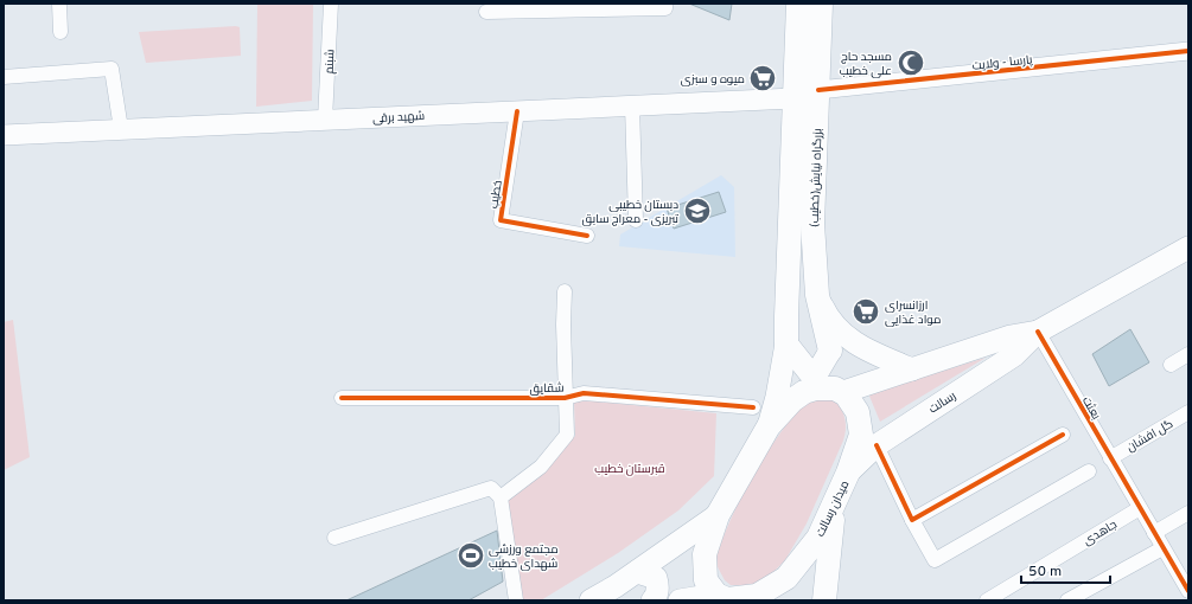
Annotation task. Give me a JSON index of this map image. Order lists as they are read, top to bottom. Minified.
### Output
{"streets":{"highway":["بزرگراه نیایش(خطیب)","میدان رسالت"],"main road":["شهید برقی","رسالت"],"street":["شبنم","پارسا - ولایت","خطیب","شقایق","بعثت","گل افشان","جاهدی"]},"crossings":[["شبنم","شهید برقی"],["پارسا - ولایت","بزرگراه نیایش(خطیب)"],["شهید برقی","بزرگراه نیایش(خطیب)"],["شهید برقی","خطیب"],["رسالت","بعثت"],["رسالت","میدان رسالت"],["بعثت","گل افشان"],["بعثت","جاهدی"]],"parks":["قبرستان خطیب"],"places":{"mosque":["مسجد حاج علی خطیب"],"supermarket":["میوه و سبزی","ارزانسرای مواد غذایی"],"school or university":["دبستان خطیبی تبریزی - معراج سابق"],"sports":["مجتمع ورزشی شهدای خطیب"]},"scale_bar":"50 m"}
